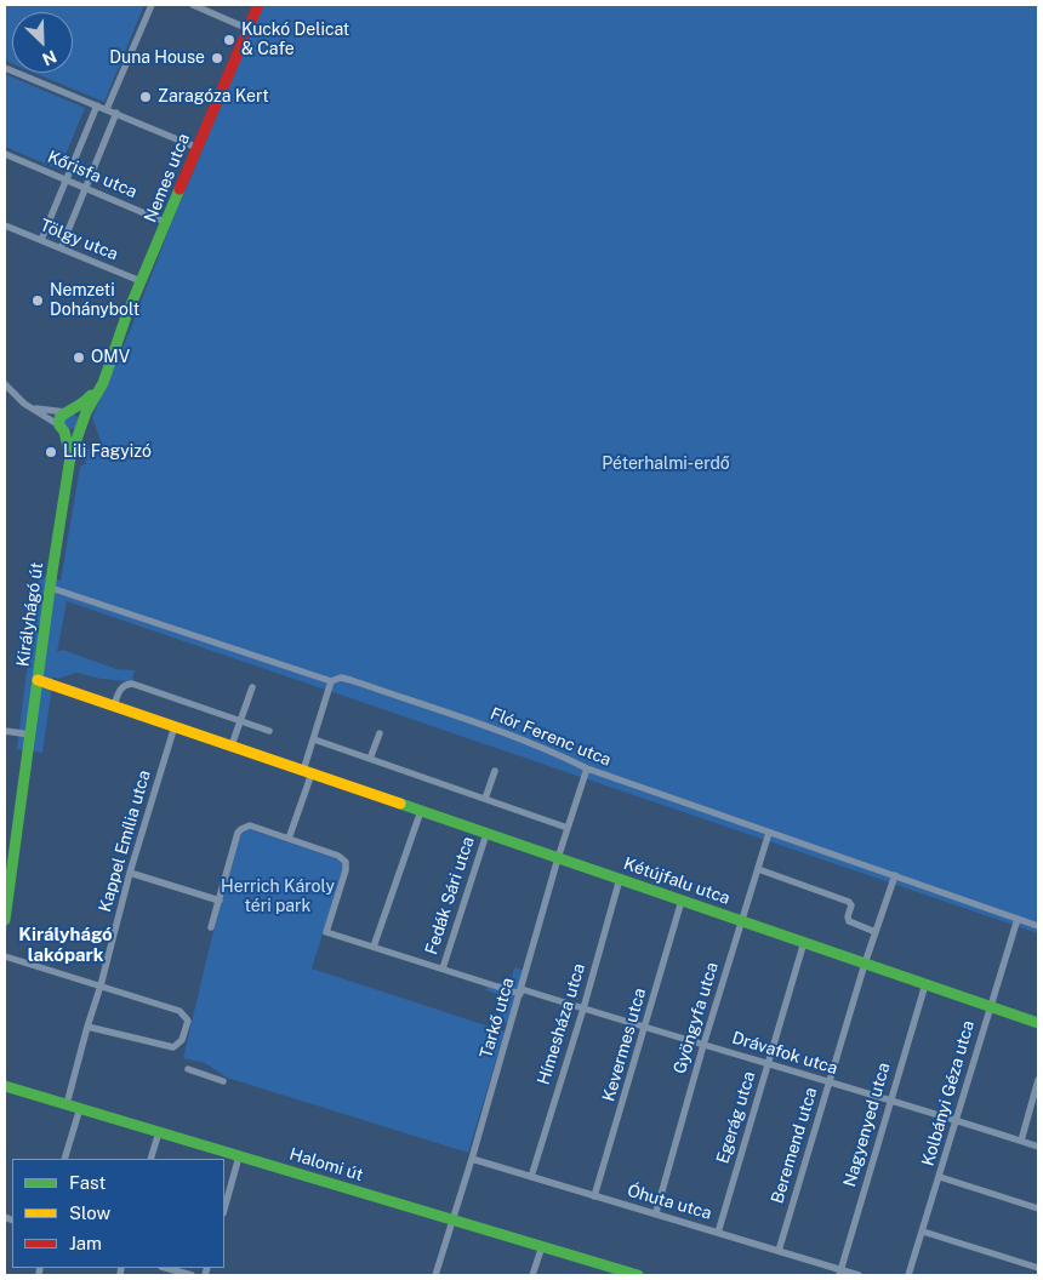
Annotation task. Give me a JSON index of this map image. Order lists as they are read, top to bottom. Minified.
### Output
{"streets":{"street":["Kőrisfa utca","Nemes utca","Tölgy utca","Királyhágó út","Flór Ferenc utca","Kappel Emília utca","Kétújfalu utca","Fedák Sári utca","Tarkő utca","Gyöngyfa utca","Hímesháza utca","Kevermes utca","Drávafok utca","Kolbányi Géza utca","Egerág utca","Nagyenyed utca","Beremend utca","Halomi út","Óhuta utca"]},"crossings":[["Kőrisfa utca","Nemes utca"],["Nemes utca","Tölgy utca"],["Nemes utca","Királyhágó út"],["Királyhágó út","Flór Ferenc utca"],["Királyhágó út","Kétújfalu utca"],["Flór Ferenc utca","Tarkő utca"],["Flór Ferenc utca","Gyöngyfa utca"],["Flór Ferenc utca","Kolbányi Géza utca"],["Flór Ferenc utca","Beremend utca"],["Kappel Emília utca","Kétújfalu utca"],["Kappel Emília utca","Halomi út"],["Kétújfalu utca","Fedák Sári utca"],["Kétújfalu utca","Tarkő utca"],["Kétújfalu utca","Gyöngyfa utca"],["Kétújfalu utca","Hímesháza utca"],["Kétújfalu utca","Kevermes utca"],["Kétújfalu utca","Kolbányi Géza utca"],["Kétújfalu utca","Egerág utca"],["Kétújfalu utca","Nagyenyed utca"],["Kétújfalu utca","Beremend utca"],["Fedák Sári utca","Drávafok utca"],["Tarkő utca","Drávafok utca"],["Tarkő utca","Halomi út"],["Tarkő utca","Óhuta utca"],["Gyöngyfa utca","Drávafok utca"],["Gyöngyfa utca","Óhuta utca"],["Hímesháza utca","Drávafok utca"],["Hímesháza utca","Óhuta utca"],["Kevermes utca","Drávafok utca"],["Kevermes utca","Óhuta utca"],["Drávafok utca","Kolbányi Géza utca"],["Drávafok utca","Egerág utca"],["Drávafok utca","Nagyenyed utca"],["Drávafok utca","Beremend utca"],["Egerág utca","Óhuta utca"],["Nagyenyed utca","Óhuta utca"],["Beremend utca","Óhuta utca"]],"districts":["Királyhágó lakópark"],"parks":["Péterhalmi-erdő","Herrich Károly téri park"],"places":["Kuckó Delicat & Cafe","Duna House","Zaragóza Kert","Nemzeti Dohánybolt","OMV","Lili Fagyizó"],"legend":["Fast","Slow","Jam"],"north":"bottom right"}
